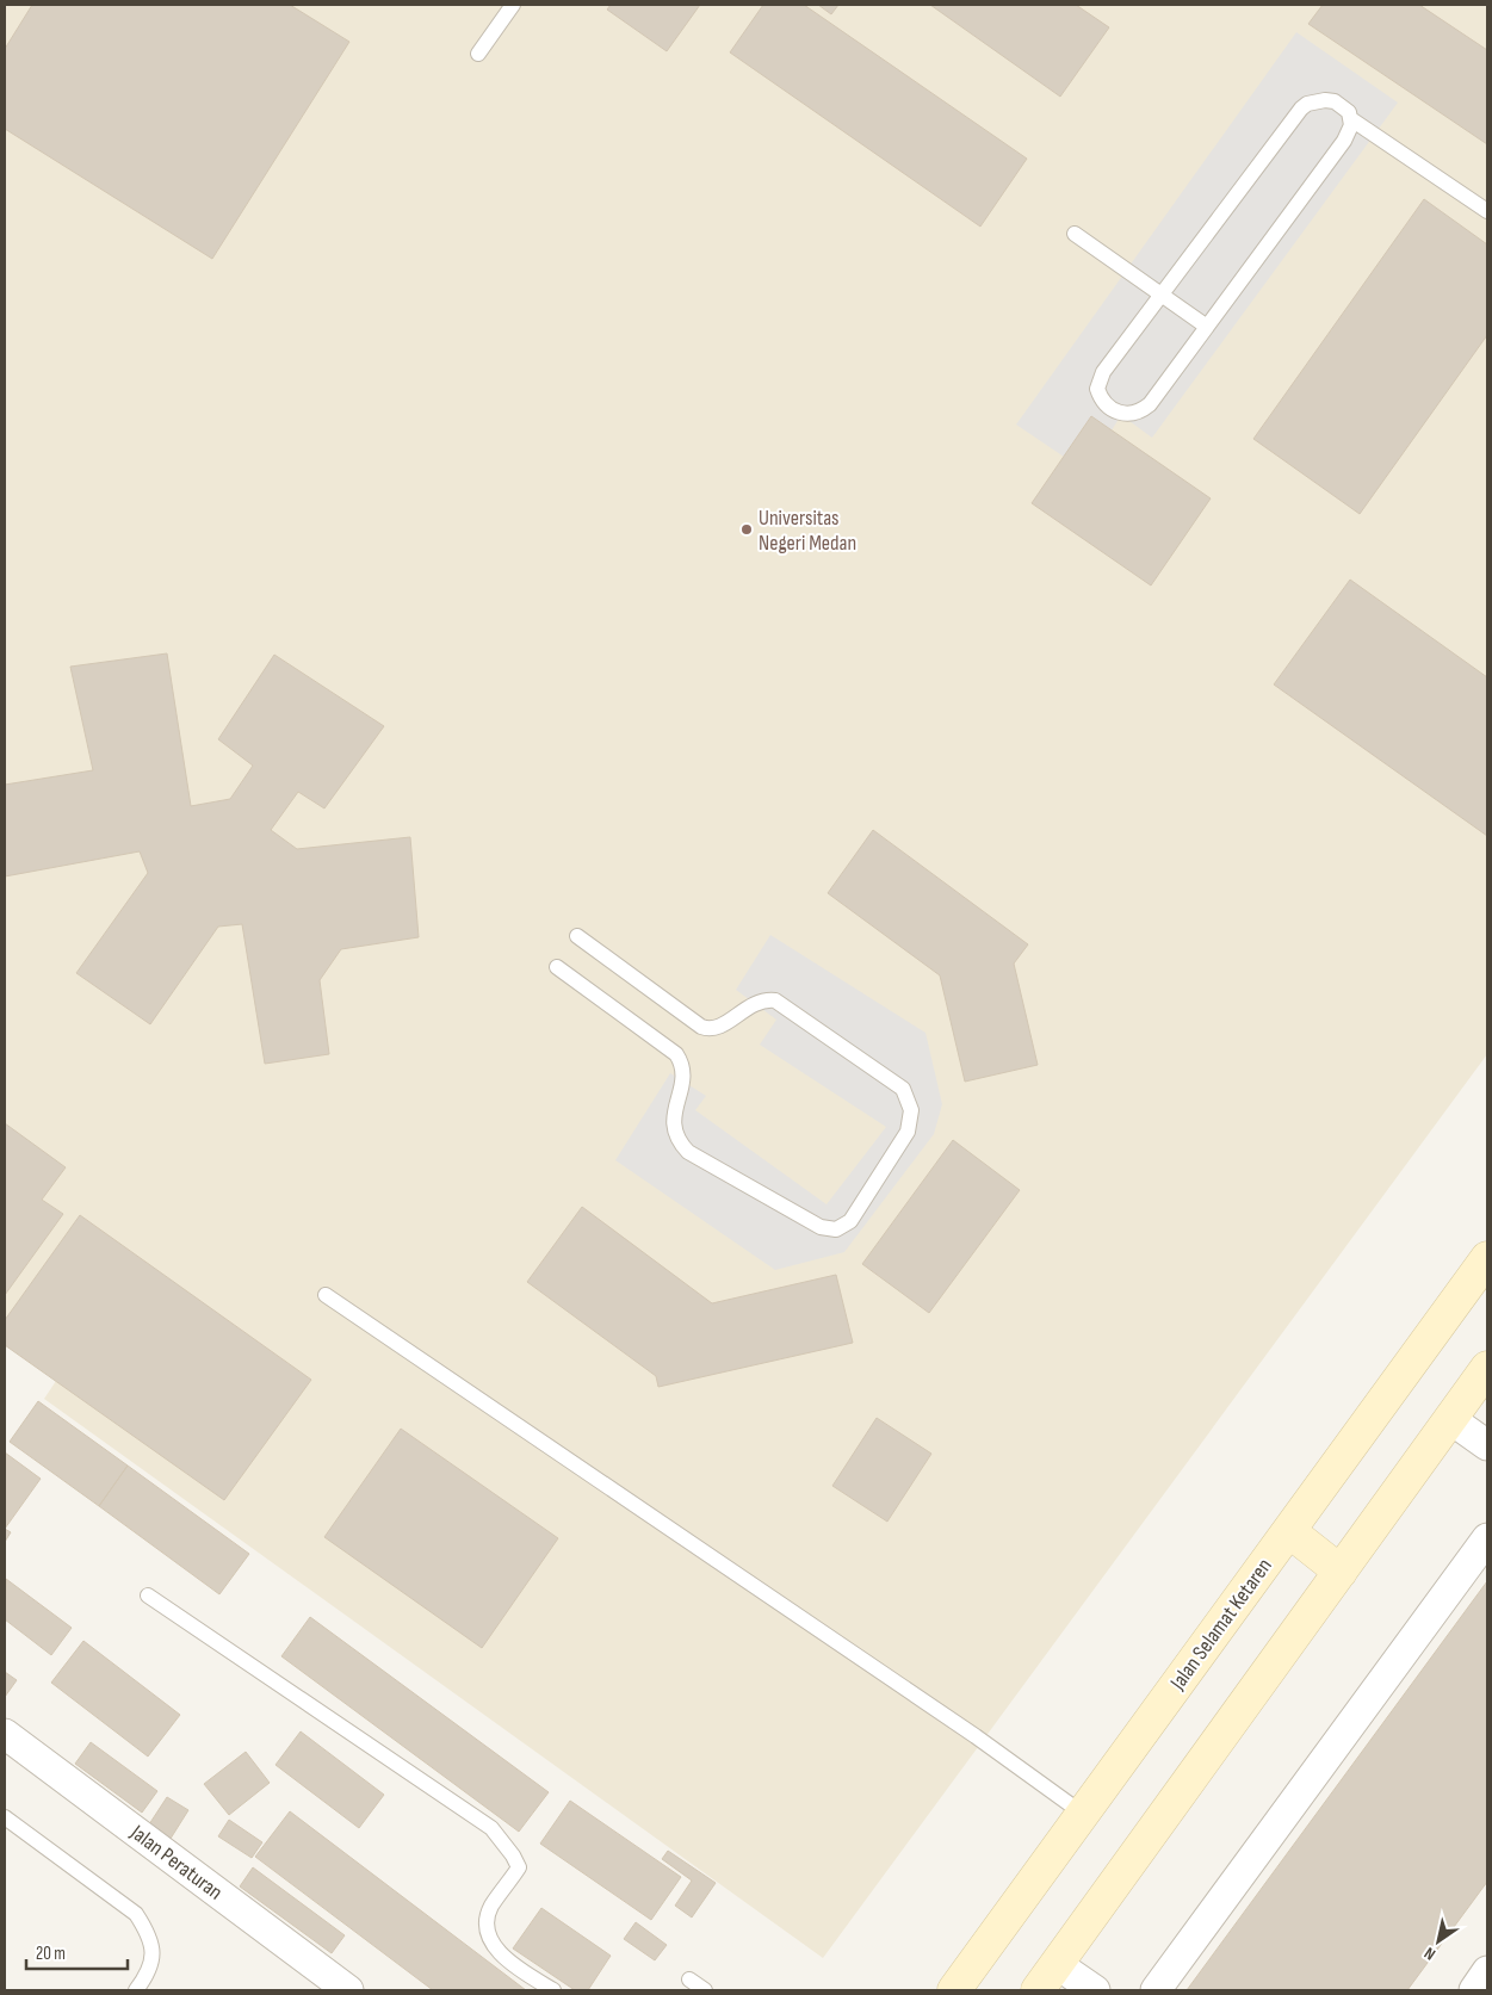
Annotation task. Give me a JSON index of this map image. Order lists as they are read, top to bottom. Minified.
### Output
{"streets":{"street":["Jalan Selamat Ketaren","Jalan Peraturan"]},"places":["Universitas Negeri Medan"],"scale_bar":"20 m","north":"bottom left"}
